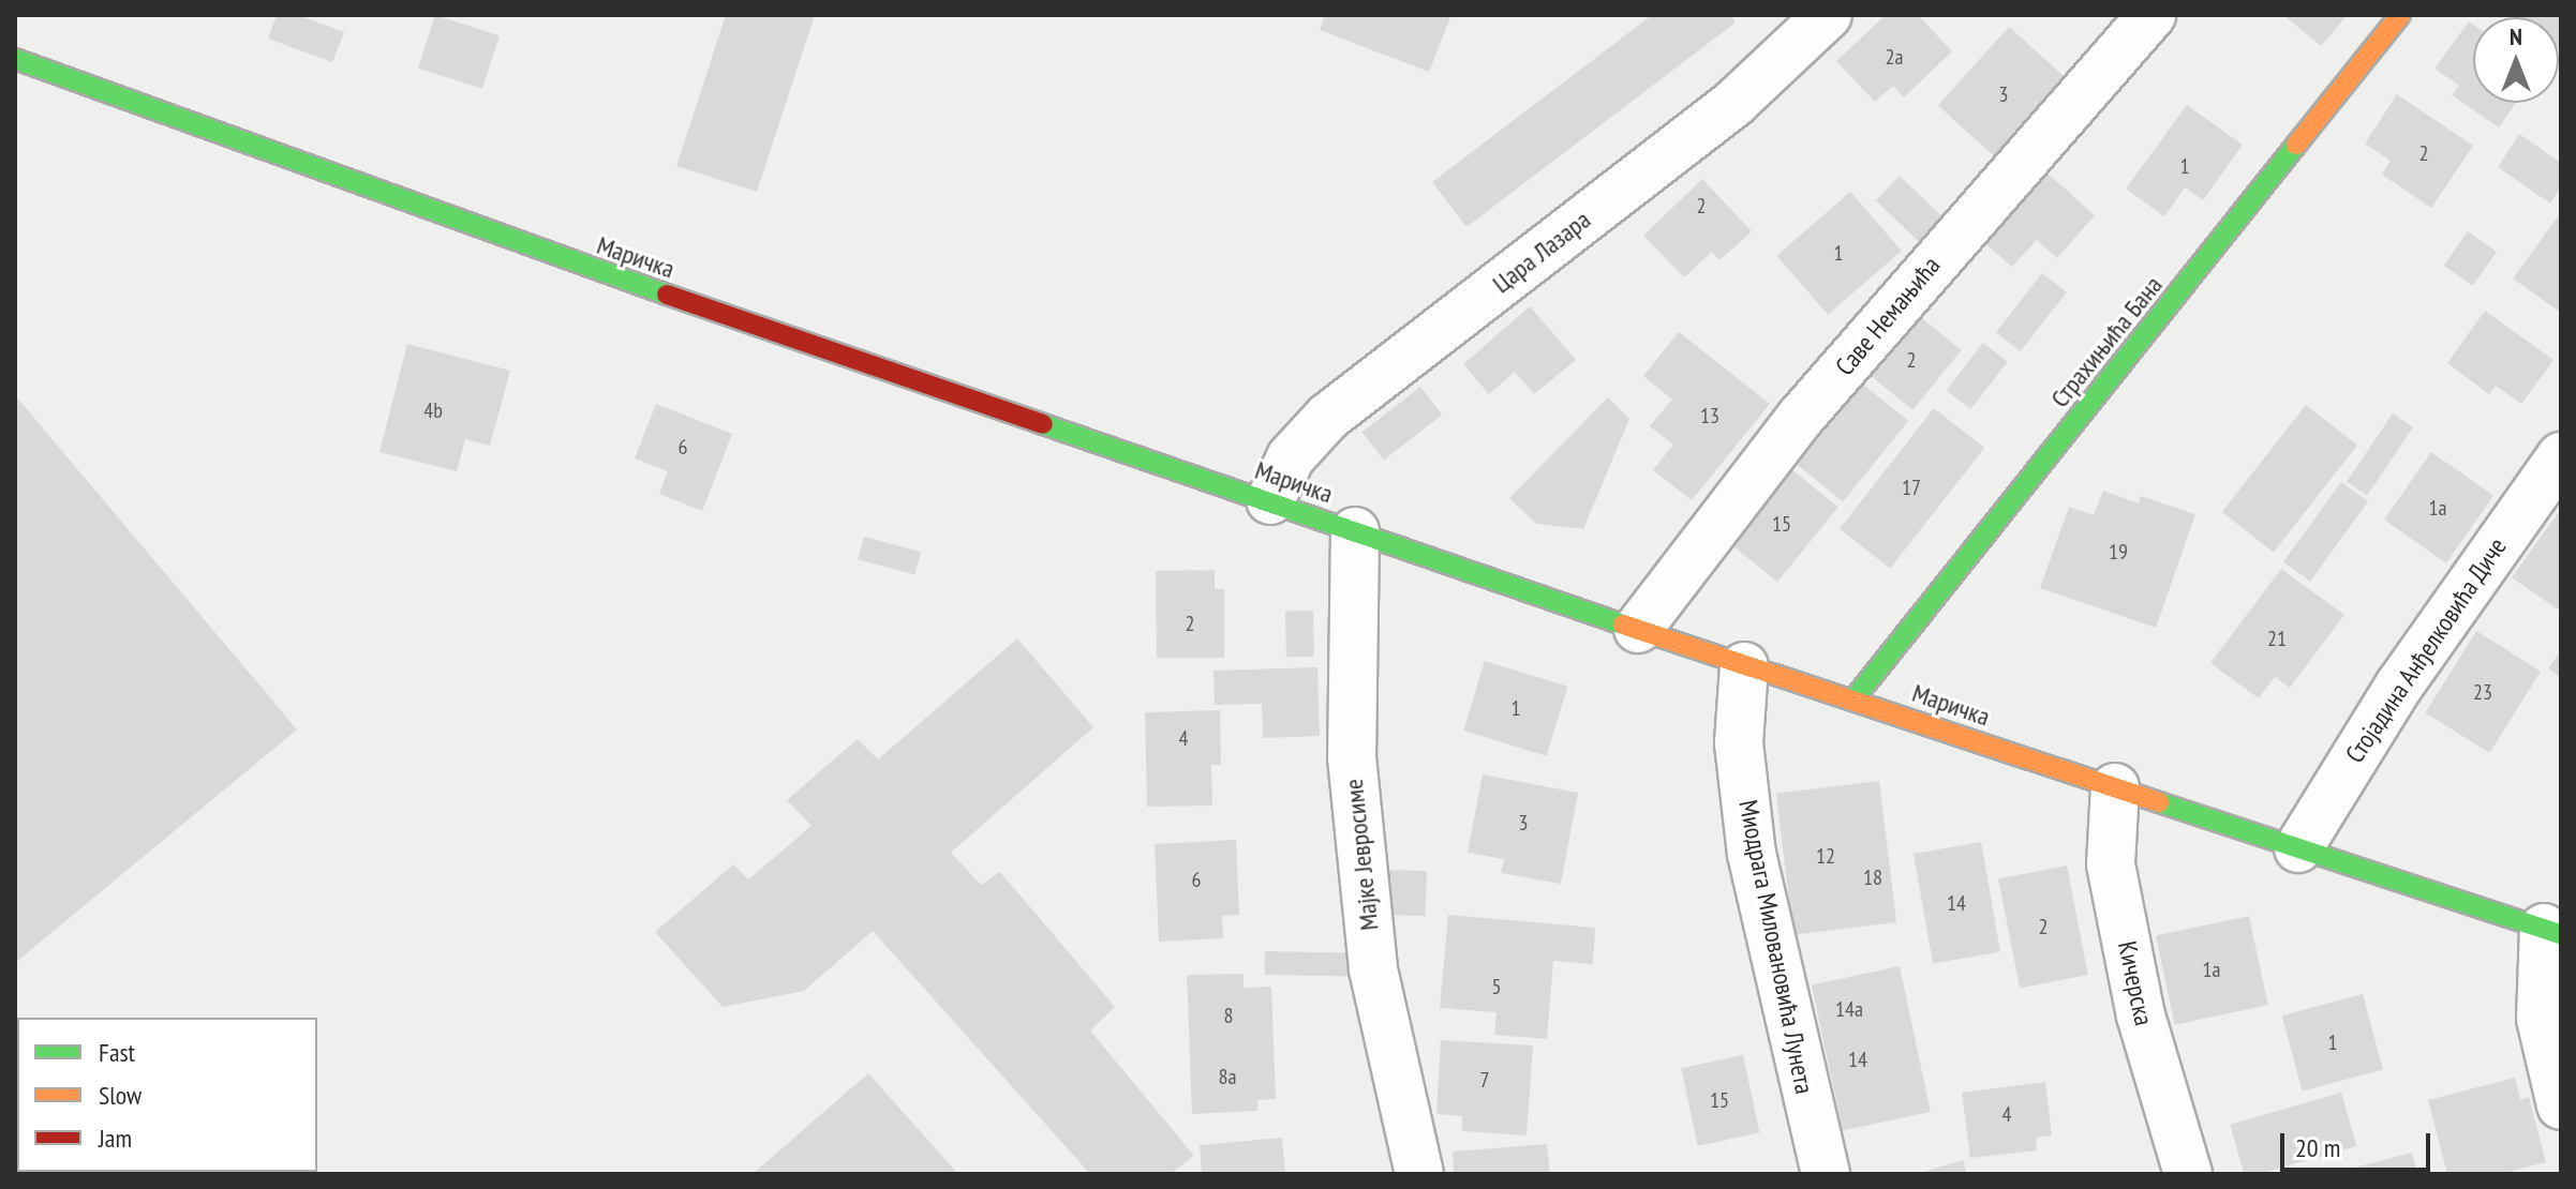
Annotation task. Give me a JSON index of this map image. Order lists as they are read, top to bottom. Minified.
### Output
{"streets":{"street":["Цара Лазара","Маричка","Саве Немањића","Страхињића Бана","Стојадина Анђелковића Диче","Мајке Јевросиме","Миодрага Миловановића Лунета","Кичерска"]},"crossings":[["Цара Лазара","Маричка"],["Маричка","Саве Немањића"],["Маричка","Страхињића Бана"],["Маричка","Стојадина Анђелковића Диче"],["Маричка","Мајке Јевросиме"],["Маричка","Миодрага Миловановића Лунета"],["Маричка","Кичерска"]],"house_numbers":["2a","3","2","1","2","1","2","4b","13","6","17","1a","15","19","2","21","23","1","4","3","12","18","6","14","2","1a","5","14a","8","1","14","8a","7","15","4"],"legend":["Fast","Slow","Jam"],"scale_bar":"20 m","north":"top"}
